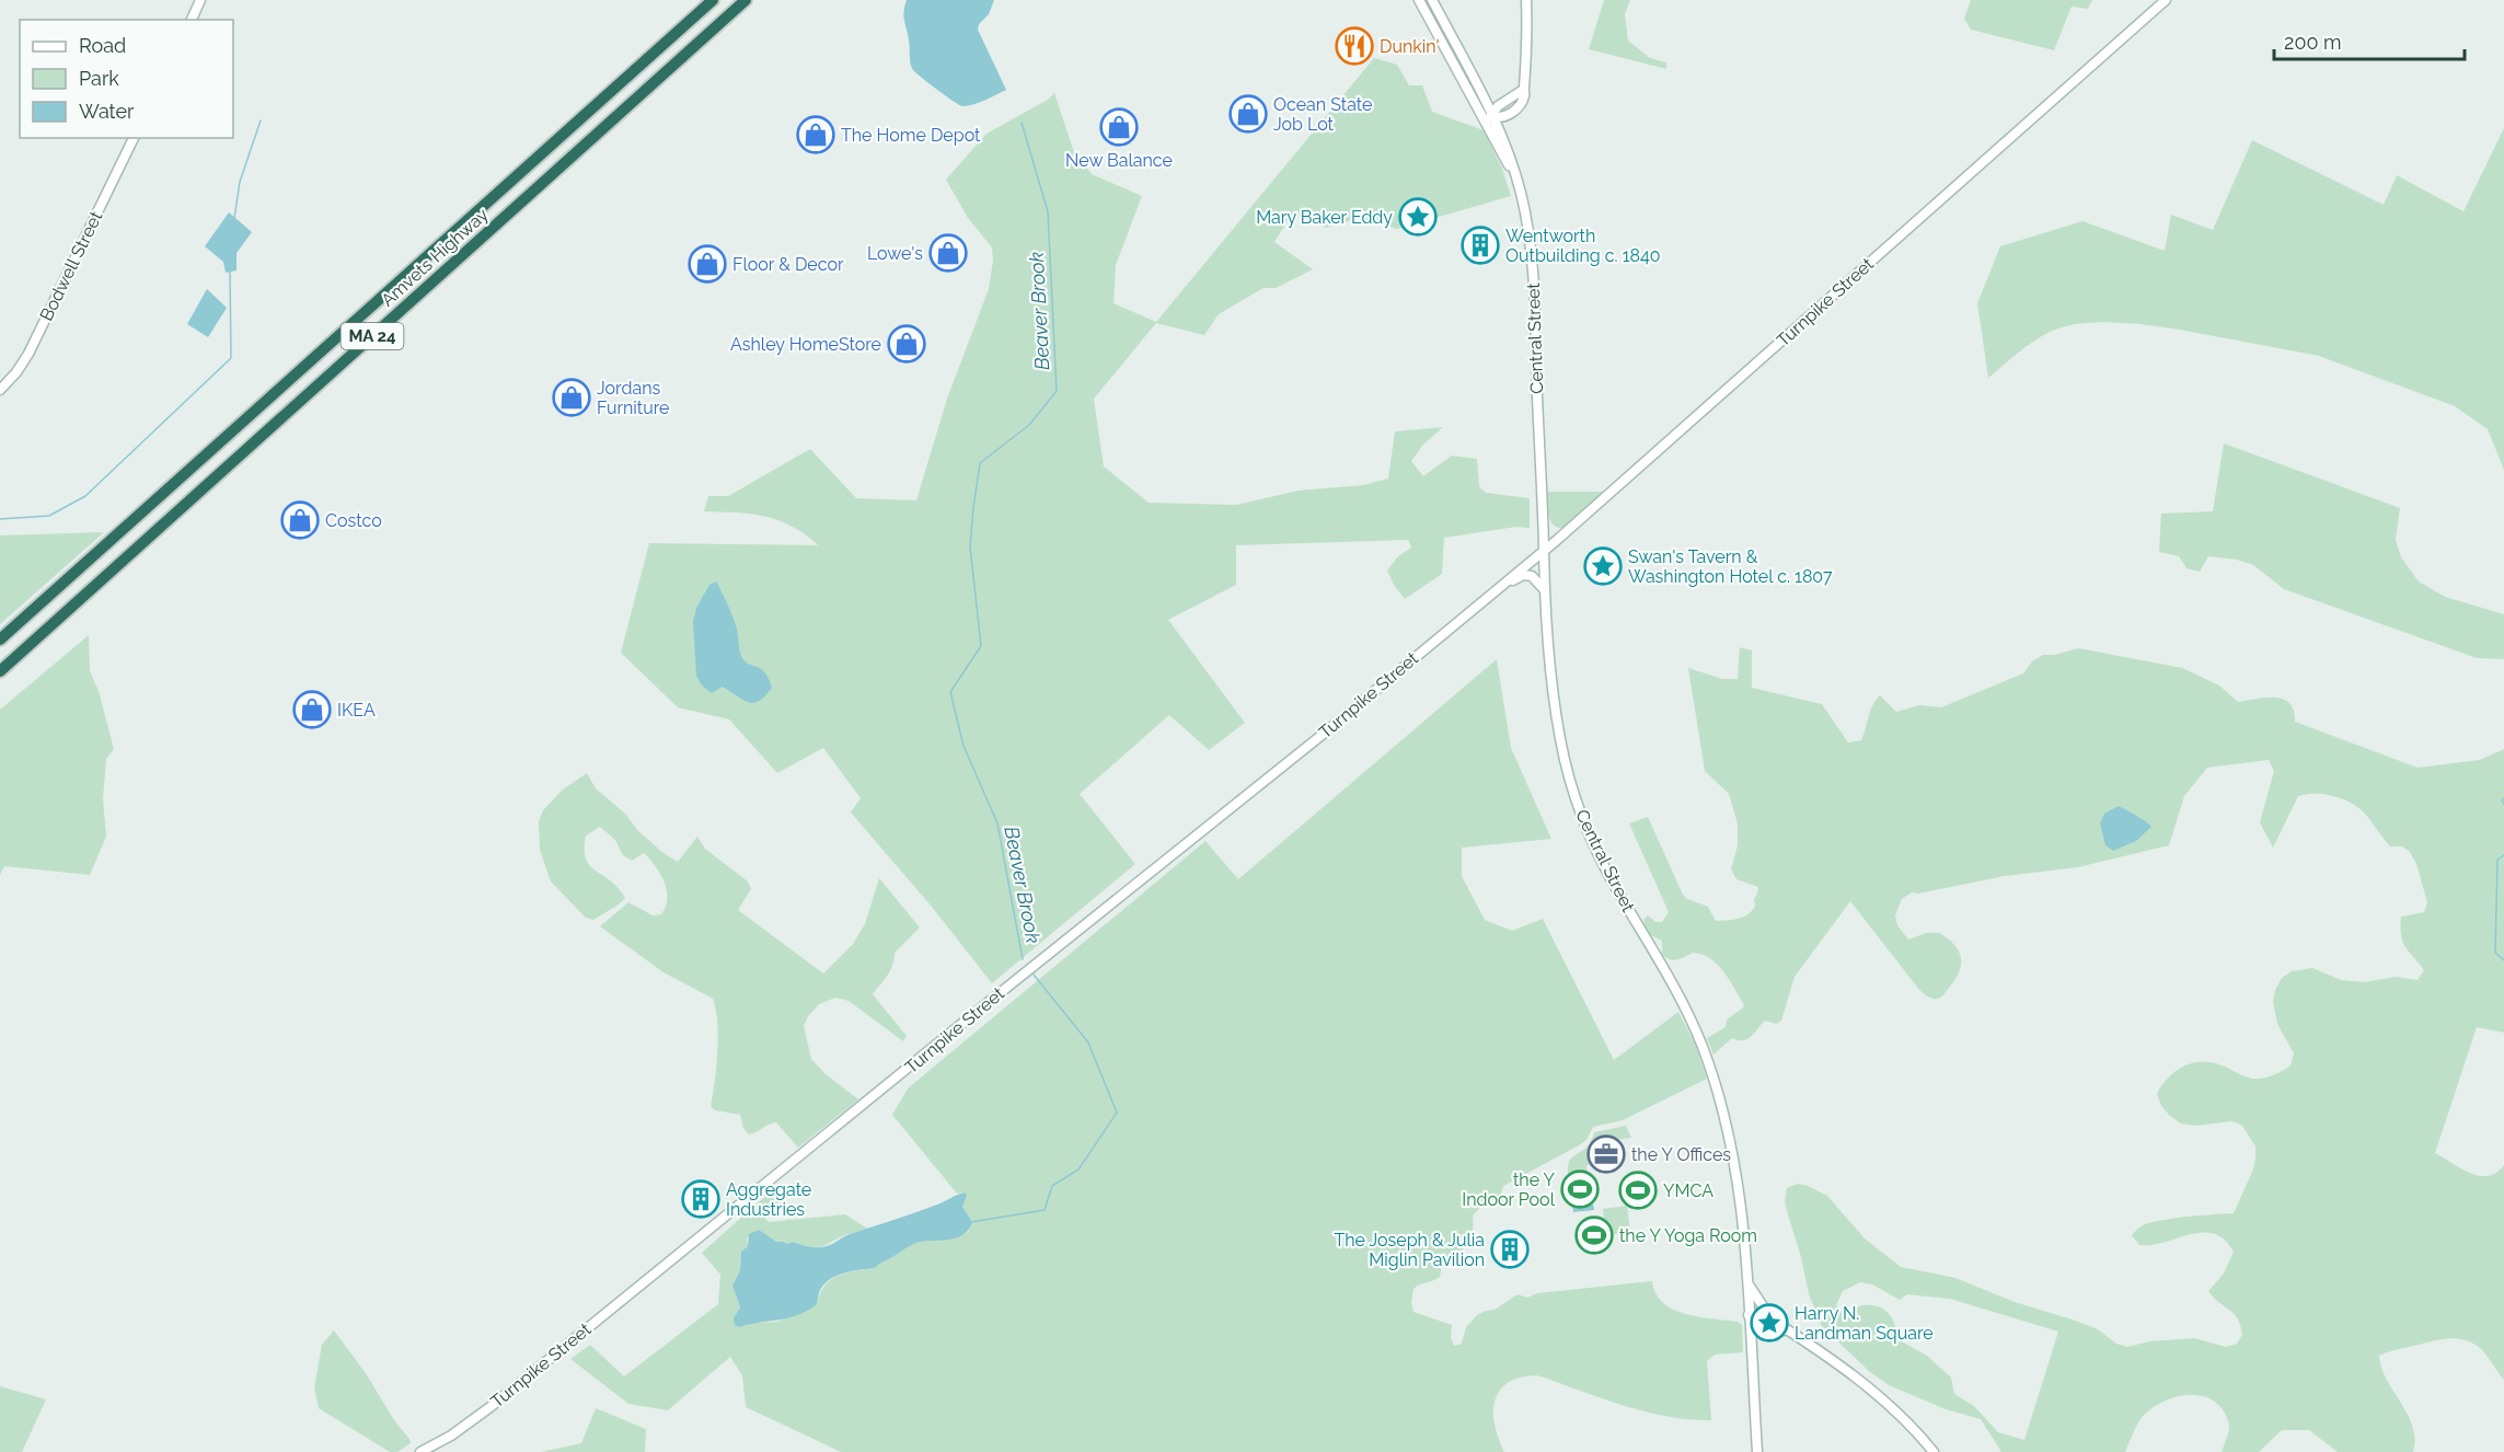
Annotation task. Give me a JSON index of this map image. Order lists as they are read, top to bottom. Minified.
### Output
{"streets":{"highway":["Amvets Highway","MA 24"],"street":["Bodwell Street","Turnpike Street","Central Street"]},"crossings":[["Turnpike Street","Central Street"]],"water":["Beaver Brook"],"places":{"restaurant":["Dunkin'"],"shop":["Ocean State Job Lot","New Balance","The Home Depot","Lowe's","Floor & Decor","Ashley HomeStore","Jordans Furniture","Costco","IKEA"],"place":["Mary Baker Eddy","Swan's Tavern & Washington Hotel c. 1807","Harry N. Landman Square"],"building":["Wentworth Outbuilding c. 1840","Aggregate Industries","The Joseph & Julia Miglin Pavilion"],"office":["the Y Offices"],"sports":["the Y Indoor Pool","YMCA","the Y Yoga Room"]},"legend":["Road","Park","Water"],"scale_bar":"200 m"}
